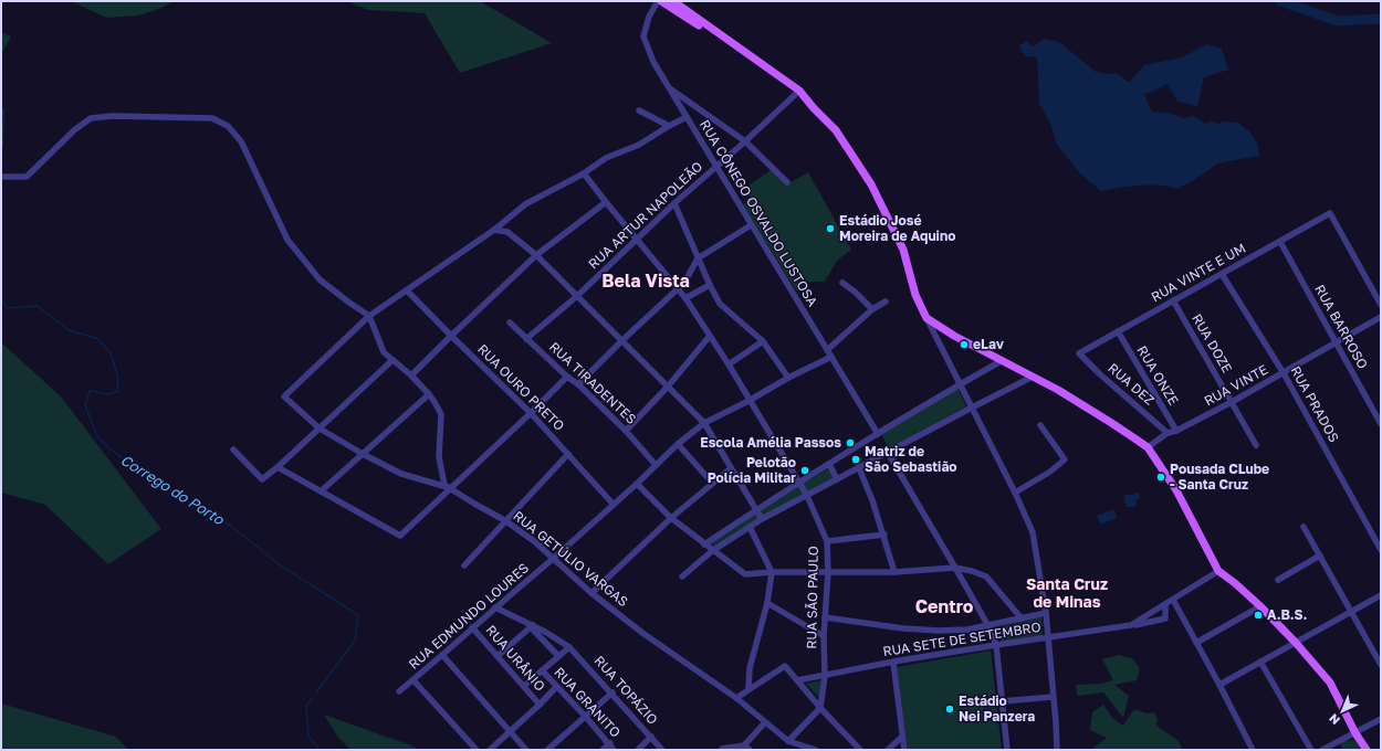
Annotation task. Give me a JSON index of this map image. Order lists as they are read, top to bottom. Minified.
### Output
{"streets":{"street":["RUA CÔNEGO OSVALDO LUSTOSA","RUA ARTUR NAPOLEÃO","RUA VINTE E UM","RUA BARROSO","RUA DOZE","RUA ONZE","RUA TIRADENTES","RUA DEZ","RUA VINTE","RUA OURO PRETO","RUA PRADOS","RUA GETÚLIO VARGAS","RUA SÃO PAULO","RUA EDMUNDO LOURES","RUA SETE DE SETEMBRO","RUA URÂNIO","RUA TOPÁZIO","RUA GRANITO"]},"crossings":[["RUA CÔNEGO OSVALDO LUSTOSA","RUA ARTUR NAPOLEÃO"],["RUA CÔNEGO OSVALDO LUSTOSA","RUA EDMUNDO LOURES"],["RUA ARTUR NAPOLEÃO","RUA TIRADENTES"],["RUA ARTUR NAPOLEÃO","RUA SÃO PAULO"],["RUA VINTE E UM","RUA BARROSO"],["RUA VINTE E UM","RUA DOZE"],["RUA VINTE E UM","RUA ONZE"],["RUA VINTE E UM","RUA DEZ"],["RUA VINTE E UM","RUA PRADOS"],["RUA BARROSO","RUA VINTE"],["RUA DOZE","RUA VINTE"],["RUA ONZE","RUA VINTE"],["RUA TIRADENTES","RUA EDMUNDO LOURES"],["RUA DEZ","RUA VINTE"],["RUA VINTE","RUA PRADOS"],["RUA OURO PRETO","RUA EDMUNDO LOURES"],["RUA GETÚLIO VARGAS","RUA EDMUNDO LOURES"],["RUA SÃO PAULO","RUA EDMUNDO LOURES"],["RUA SÃO PAULO","RUA SETE DE SETEMBRO"],["RUA EDMUNDO LOURES","RUA URÂNIO"],["RUA EDMUNDO LOURES","RUA TOPÁZIO"]],"districts":["Bela Vista","Santa Cruz de Minas","Centro"],"water":["Corrego do Porto"],"places":["Estádio José Moreira de Aquino","eLav","Escola Amélia Passos","Matriz de São Sebastião","Pelotão Polícia Militar","Pousada CLube - Santa Cruz","A.B.S.","Estádio Nei Panzera"],"north":"bottom left"}
